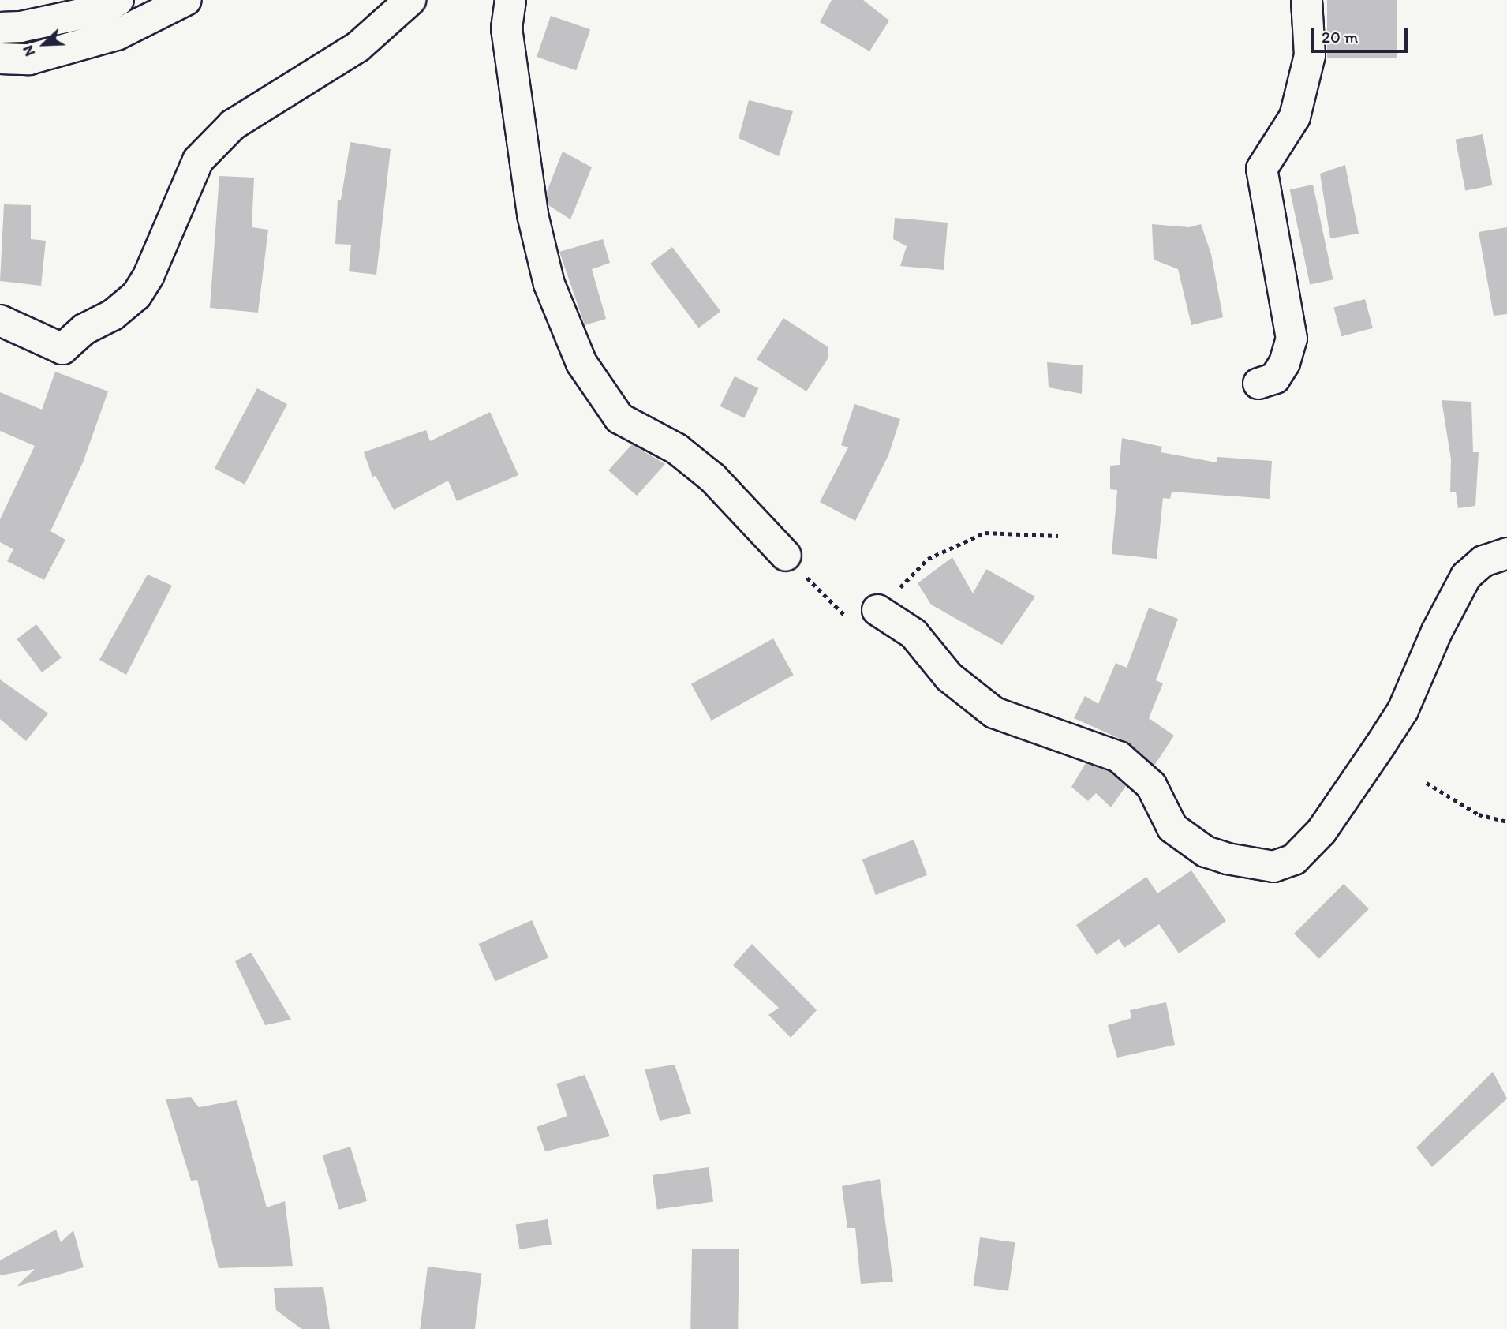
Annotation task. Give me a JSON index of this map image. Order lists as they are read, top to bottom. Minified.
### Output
{"scale_bar":"20 m","north":"bottom left"}
